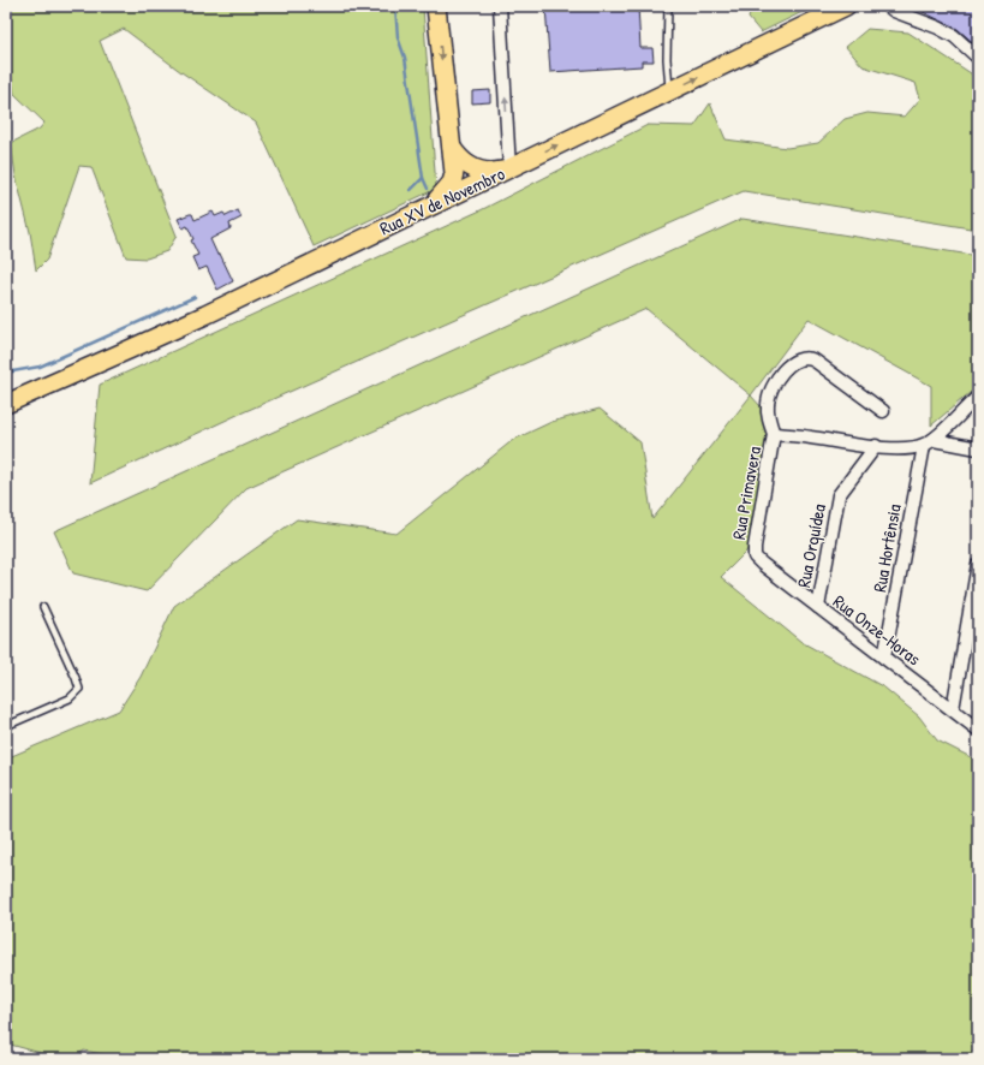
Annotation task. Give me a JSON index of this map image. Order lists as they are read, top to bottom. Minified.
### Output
{"streets":{"main road":["Rua XV de Novembro"],"street":["Rua Primavera","Rua Orquídea","Rua Hortênsia","Rua Onze-Horas"]},"crossings":[["Rua Primavera","Rua Onze-Horas"],["Rua Orquídea","Rua Onze-Horas"],["Rua Hortênsia","Rua Onze-Horas"]],"one_way":["Rua XV de Novembro"]}
